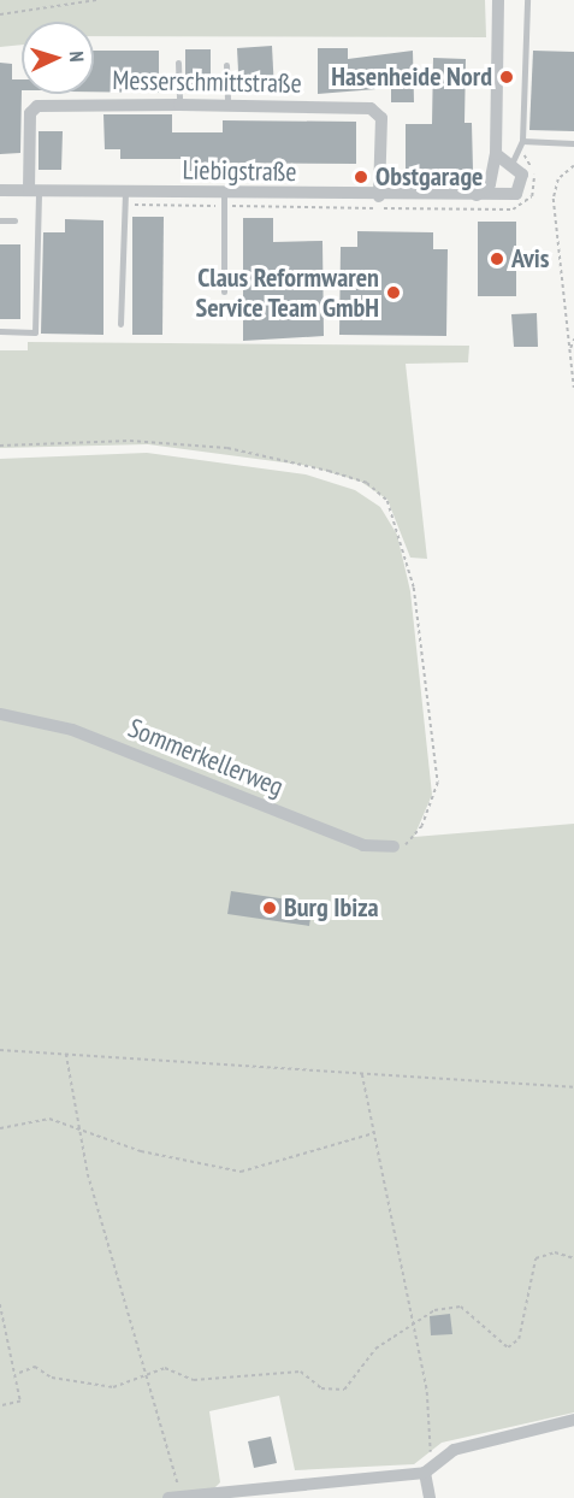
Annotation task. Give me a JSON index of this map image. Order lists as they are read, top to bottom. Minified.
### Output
{"streets":{"street":["Messerschmittstraße","Liebigstraße","Sommerkellerweg"]},"crossings":[["Messerschmittstraße","Liebigstraße"]],"places":["Hasenheide Nord","Obstgarage","Avis","Claus Reformwaren Service Team GmbH","Burg Ibiza"],"north":"right"}
